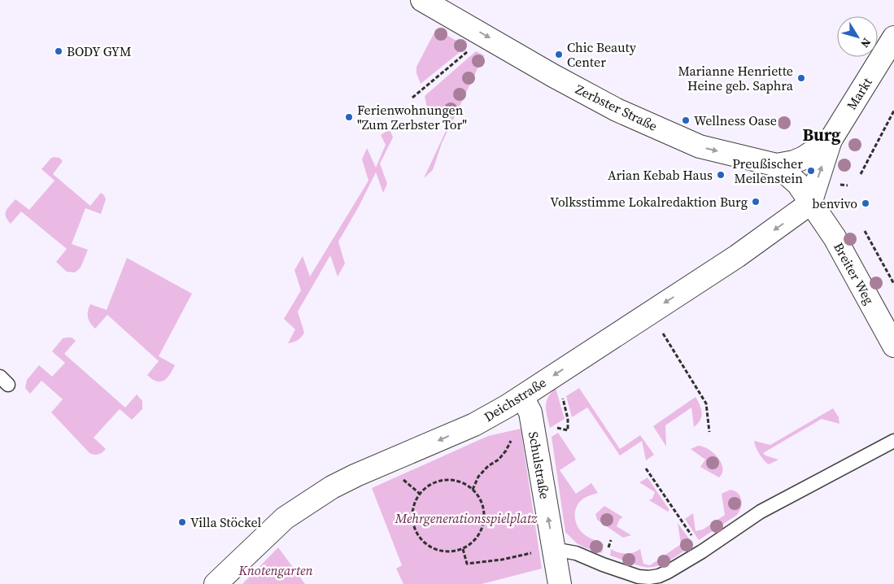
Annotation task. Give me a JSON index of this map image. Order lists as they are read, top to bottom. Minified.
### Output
{"streets":{"street":["Markt","Zerbster Straße","Breiter Weg","Deichstraße","Schulstraße"]},"crossings":[["Markt","Zerbster Straße"],["Zerbster Straße","Breiter Weg"],["Zerbster Straße","Deichstraße"],["Breiter Weg","Deichstraße"],["Deichstraße","Schulstraße"]],"one_way":["Zerbster Straße","Deichstraße","Schulstraße"],"districts":["Burg"],"parks":["Mehrgenerationsspielplatz","Knotengarten"],"places":["BODY GYM","Chic Beauty Center","Marianne Henriette Heine geb. Saphra","Ferienwohnungen \"Zum Zerbster Tor\"","Wellness Oase","Preußischer Meilenstein","Arian Kebab Haus","Volksstimme Lokalredaktion Burg","benvivo","Villa Stöckel"],"north":"bottom right"}
